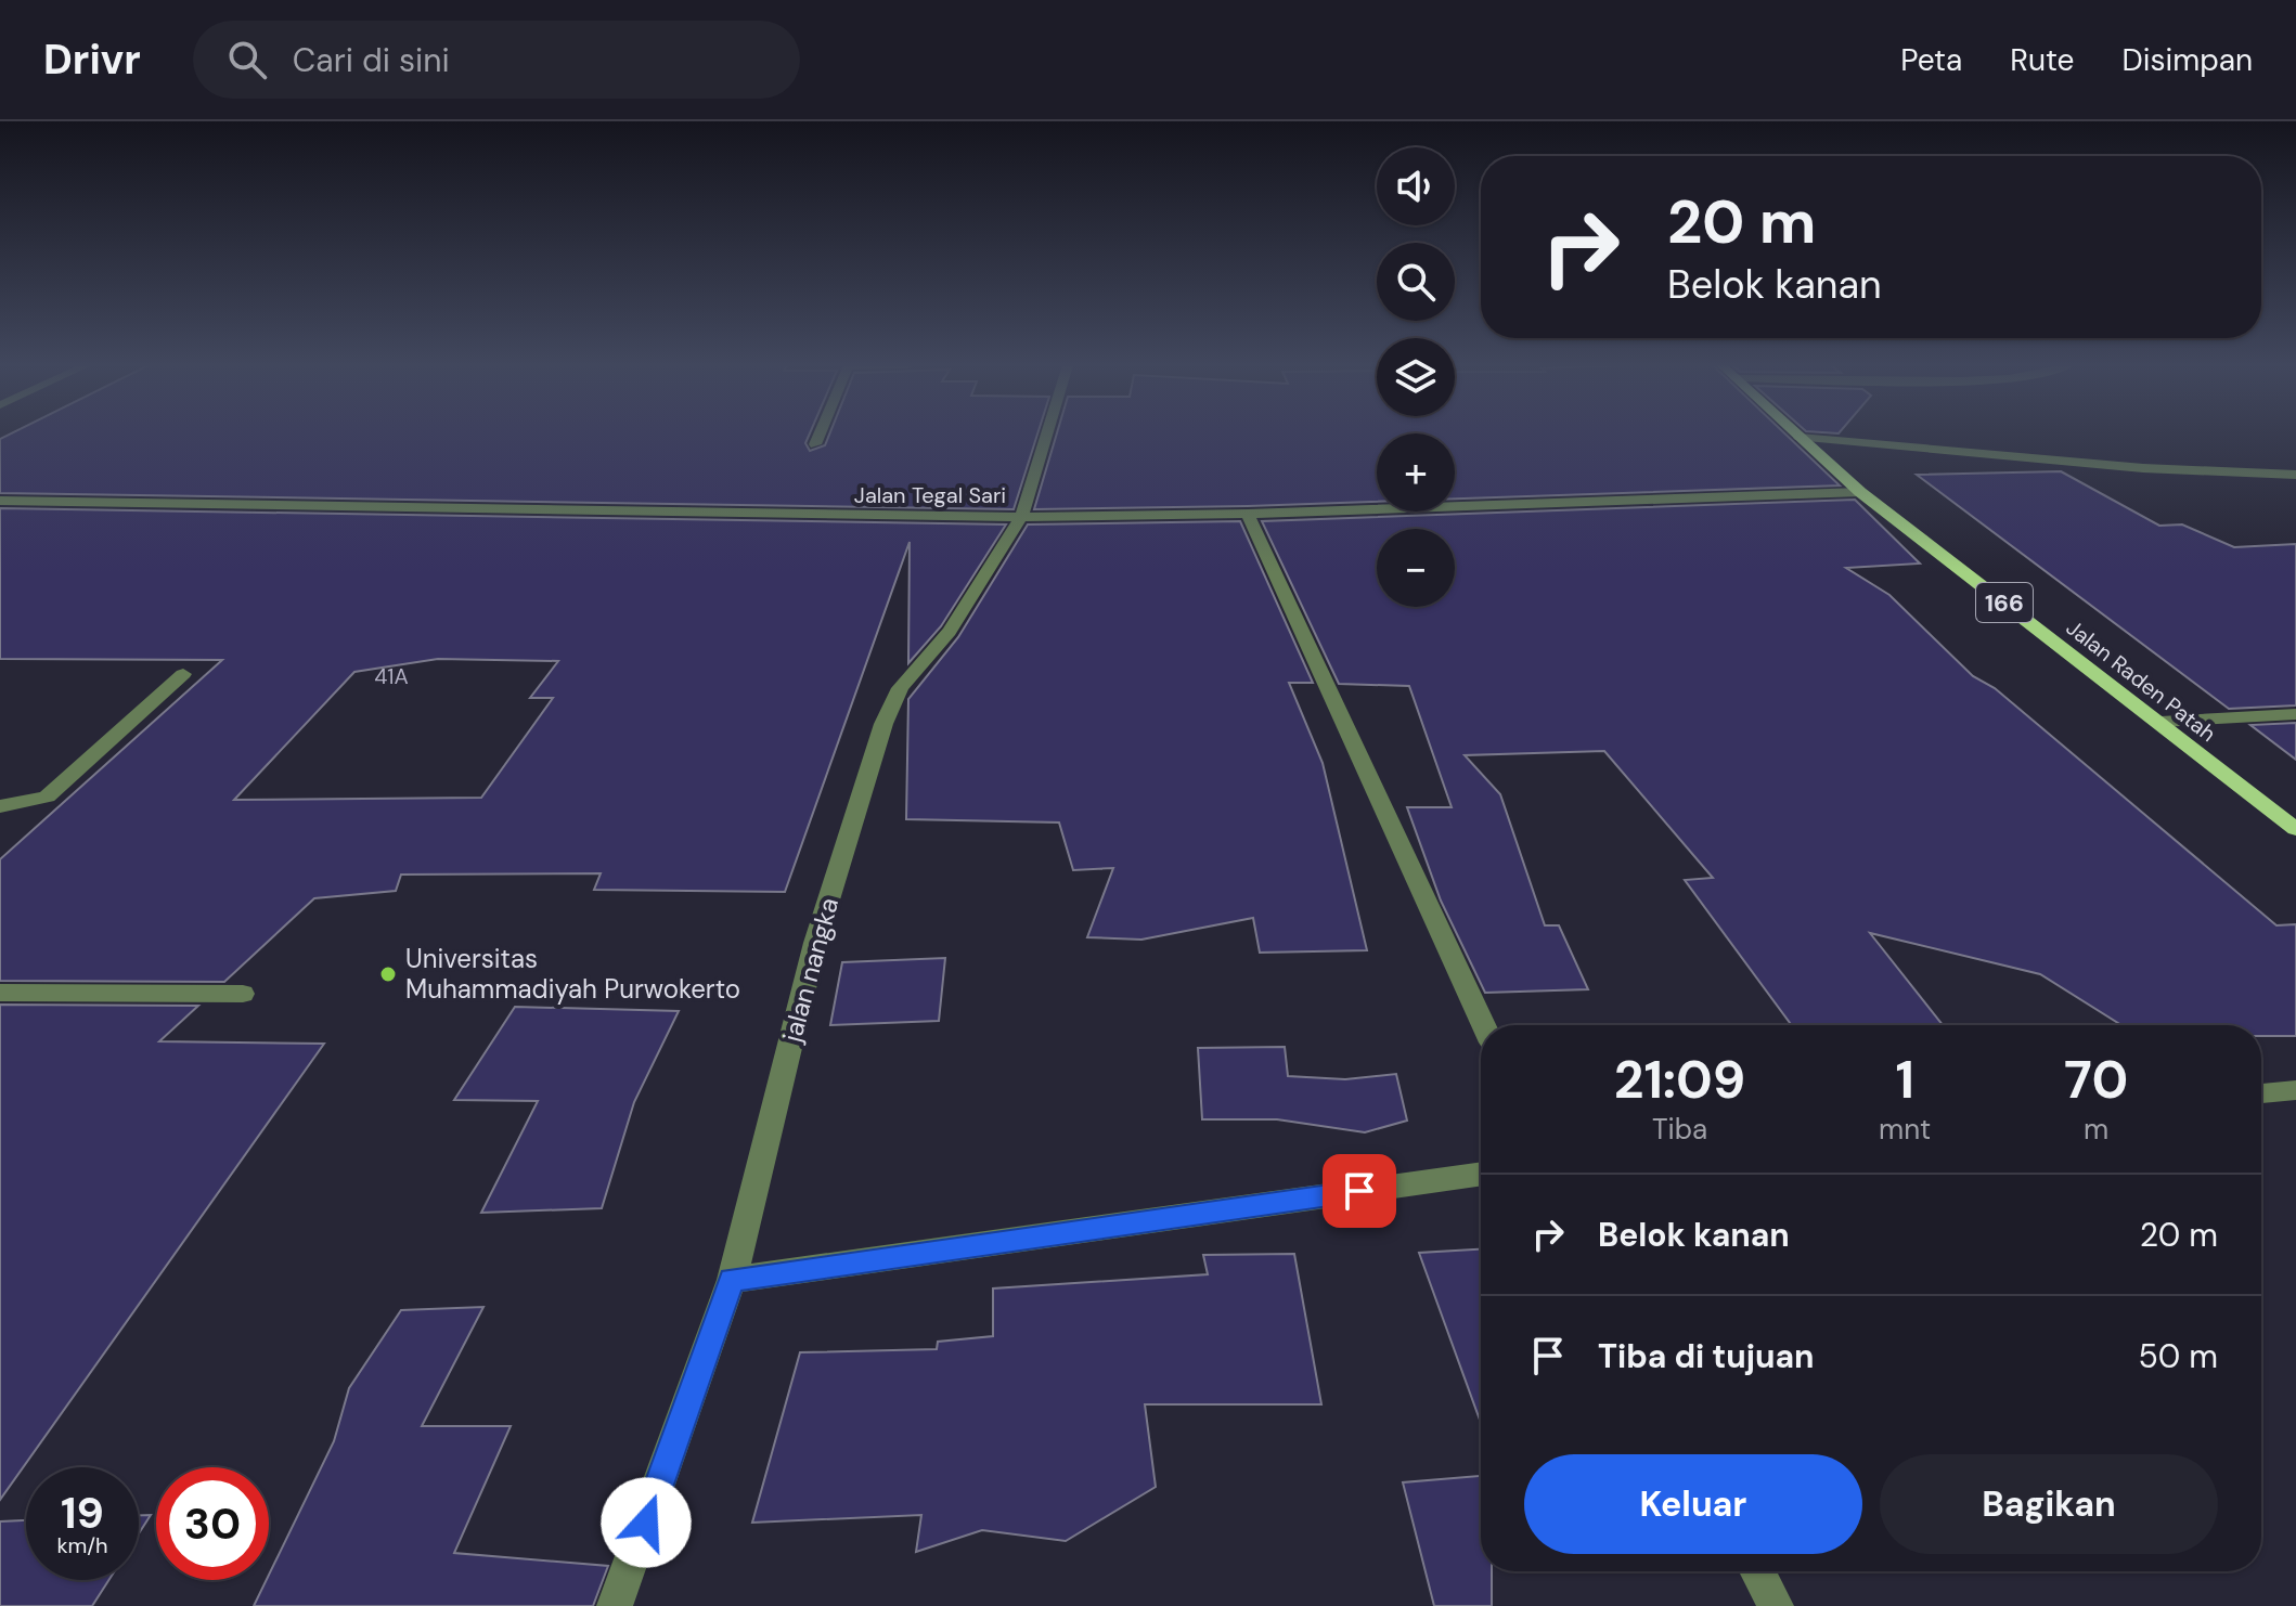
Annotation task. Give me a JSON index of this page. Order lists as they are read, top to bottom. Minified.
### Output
{"streets":{"main road":["166","Jalan Raden Patah"],"street":["Jalan Tegal Sari","jalan nangka"]},"crossings":[["Jalan Tegal Sari","Jalan Raden Patah"],["Jalan Tegal Sari","jalan nangka"]],"places":["Universitas Muhammadiyah Purwokerto"],"house_numbers":["41A"],"page":{"header":"Drivr","search":"Cari di sini","nav":["Peta","Rute","Disimpan"],"map_buttons":["+","−"],"turn":["20 m","Belok kanan"],"eta":["21:09","Tiba","1","mnt","70","m"],"list":[{"name":"Belok kanan","value":"20 m"},{"name":"Tiba di tujuan","value":"50 m"}],"buttons":["Keluar","Bagikan"],"speed":"19 km/h","limit":"30"}}
